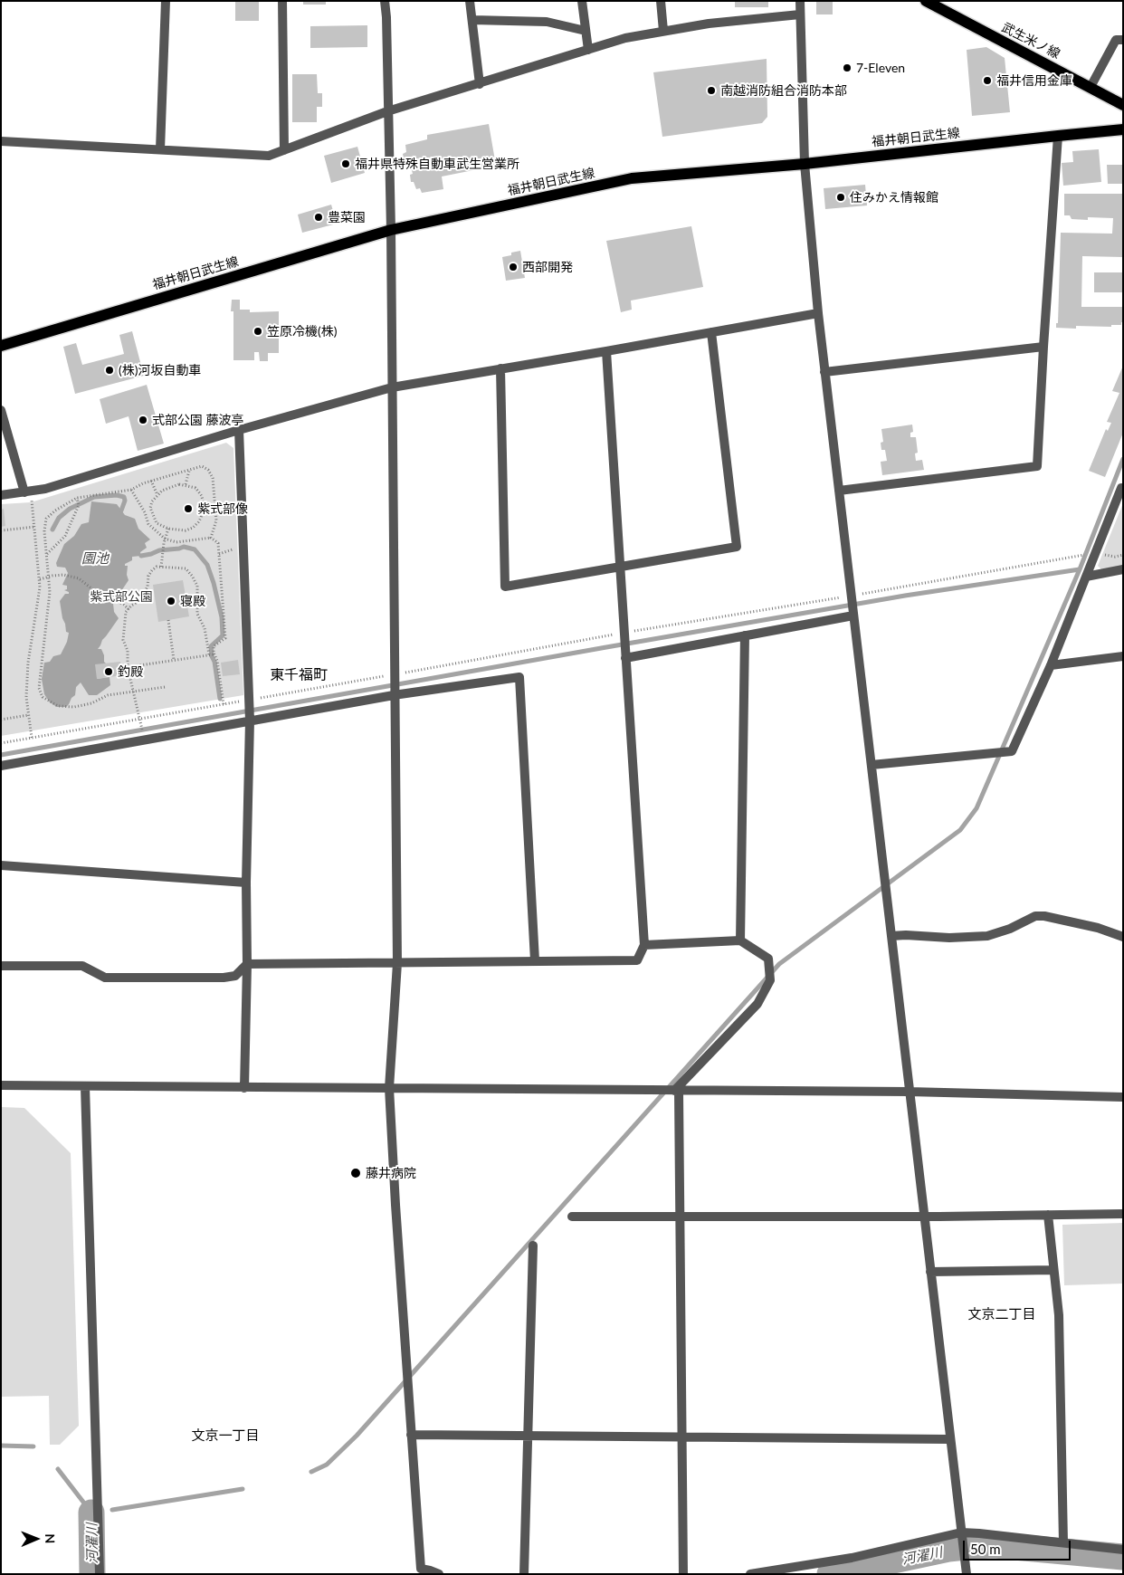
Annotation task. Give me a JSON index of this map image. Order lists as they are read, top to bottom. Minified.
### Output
{"streets":{"main road":["武生米ノ線","福井朝日武生線"]},"districts":["東千福町","文京二丁目","文京一丁目"],"water":["園池","河濯川"],"parks":["紫式部公園"],"places":["7-Eleven","福井信用金庫","南越消防組合消防本部","福井県特殊自動車武生営業所","住みかえ情報館","豊菜園","西部開発","笠原冷機(株)","(株)河坂自動車","式部公園 藤波亭","紫式部像","寝殿","釣殿","藤井病院"],"scale_bar":"50 m","north":"right"}
